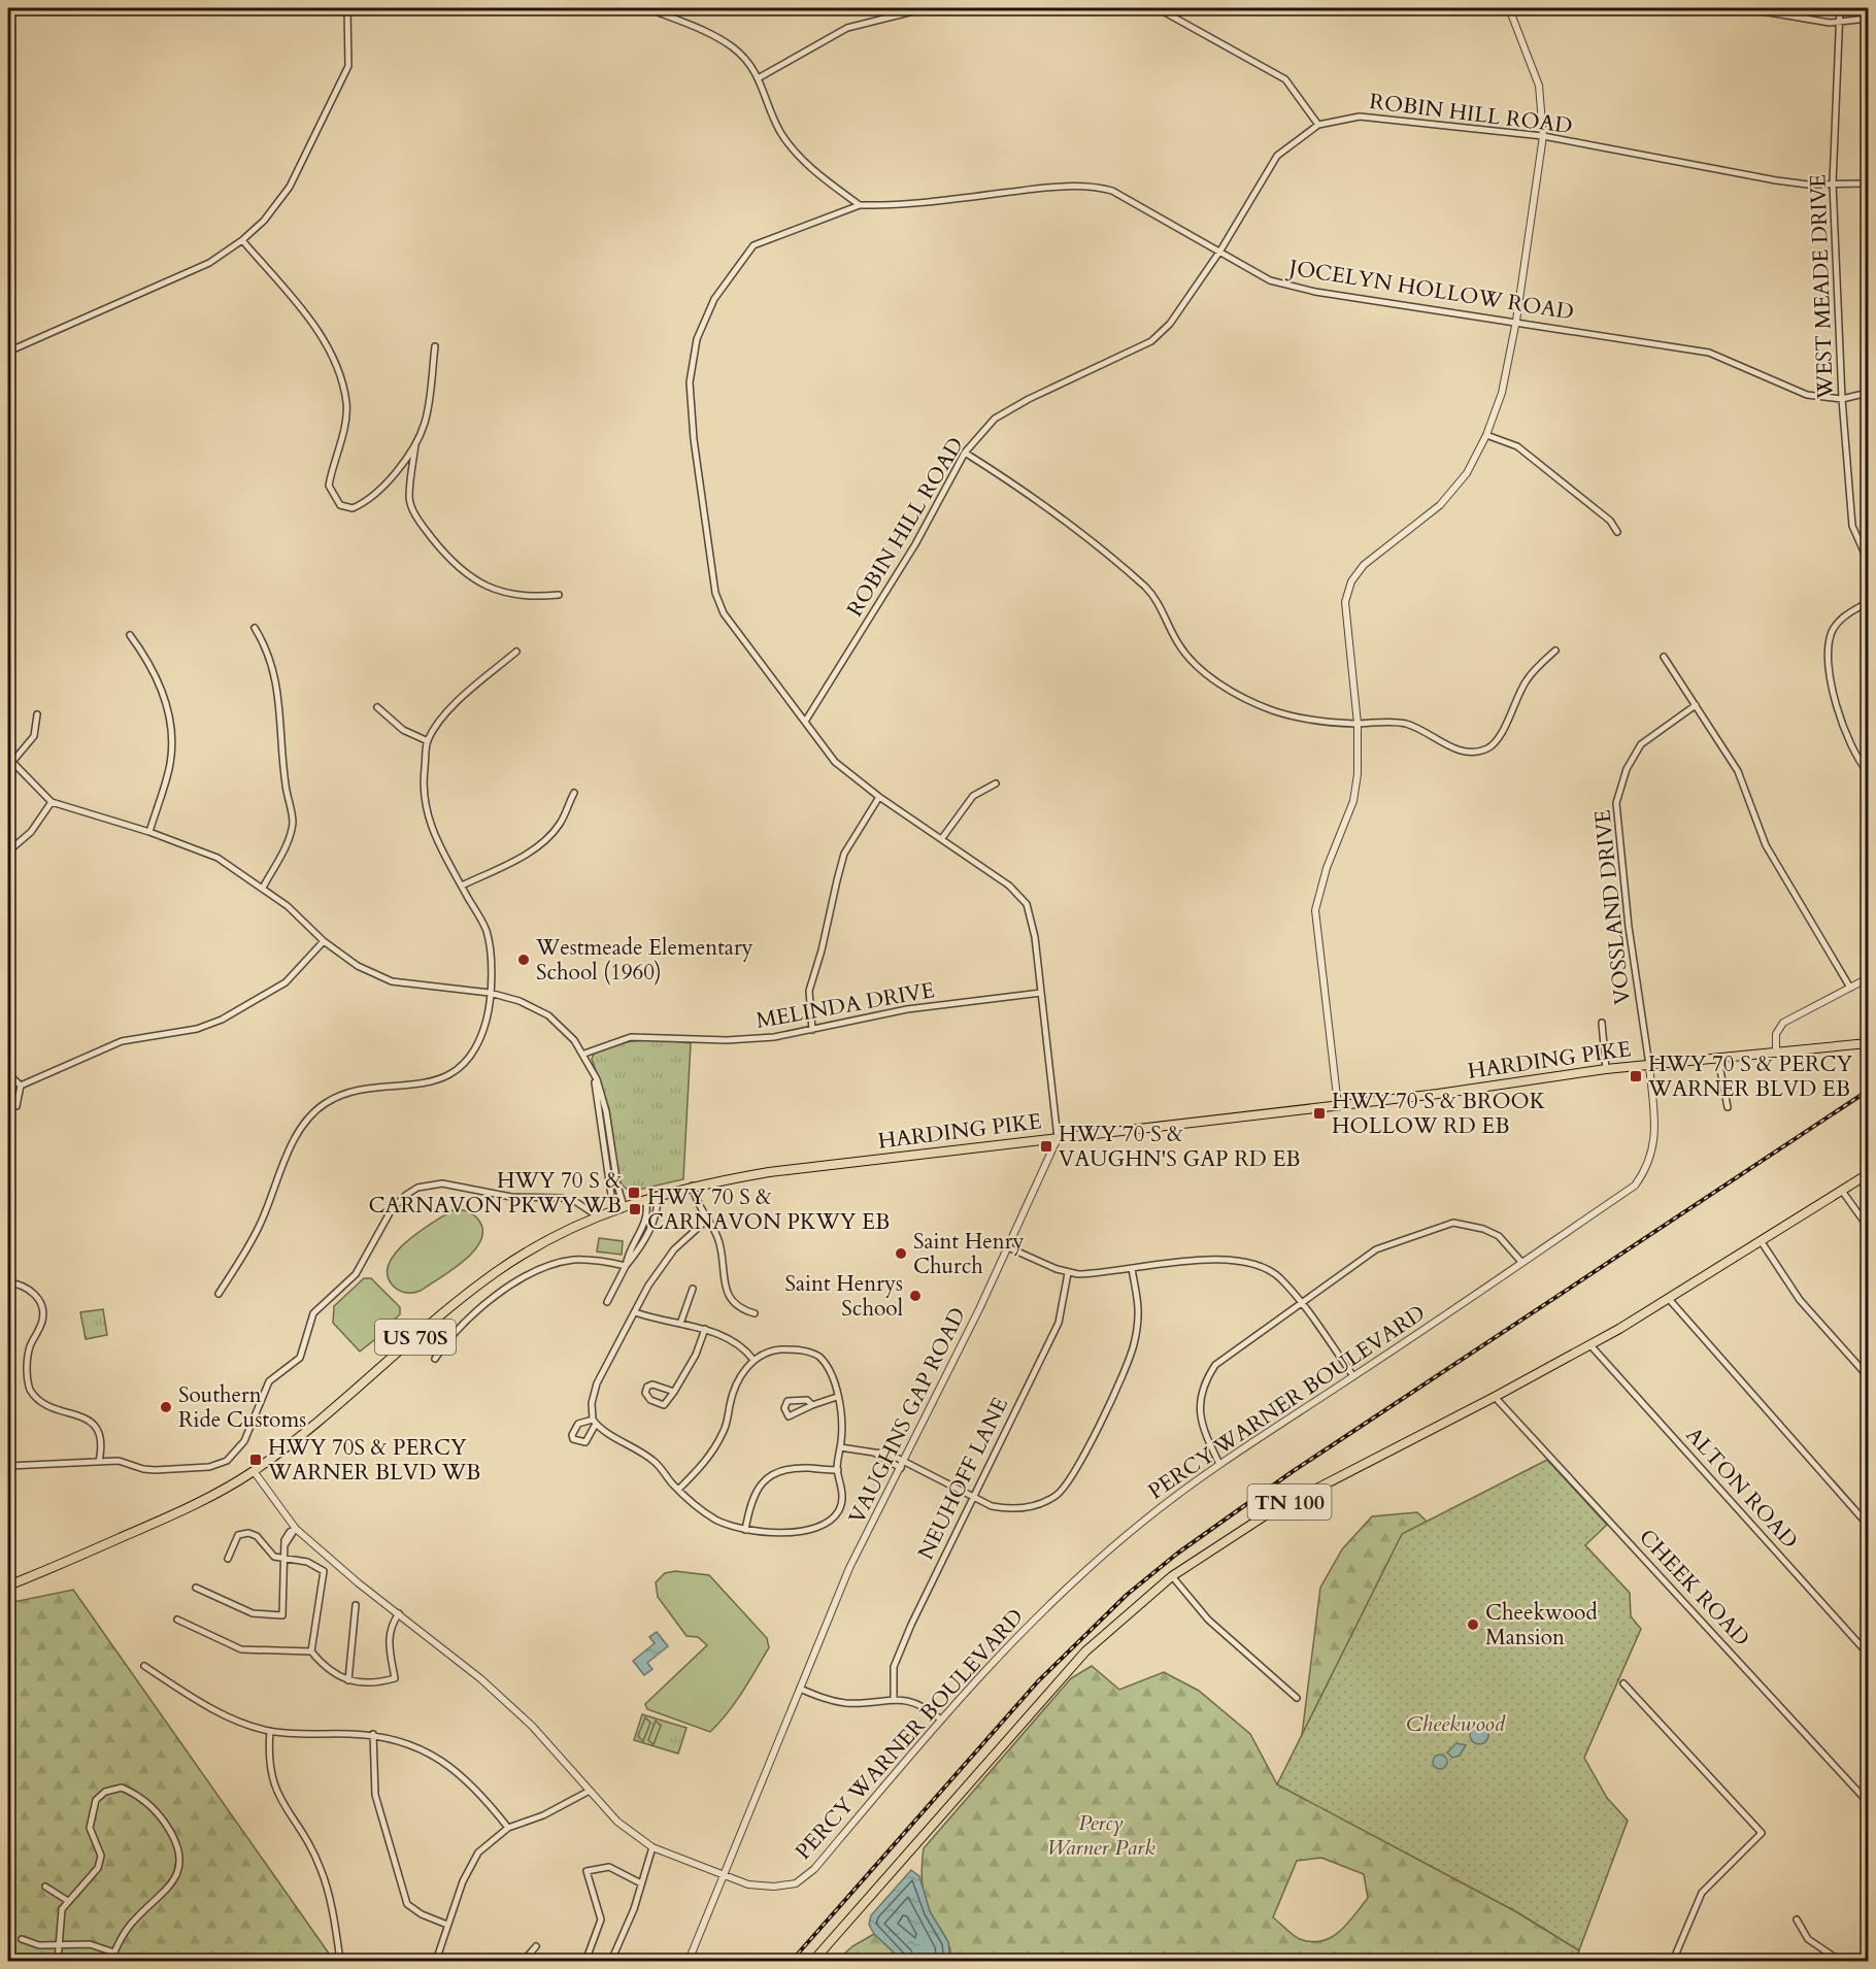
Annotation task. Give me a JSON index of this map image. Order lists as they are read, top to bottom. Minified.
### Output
{"streets":{"main road":["HARDING PIKE","US 70S","TN 100"],"street":["ROBIN HILL ROAD","WEST MEADE DRIVE","JOCELYN HOLLOW ROAD","VOSSLAND DRIVE","MELINDA DRIVE","PERCY WARNER BOULEVARD","VAUGHNS GAP ROAD","NEUHOFF LANE","ALTON ROAD","CHEEK ROAD"]},"crossings":[["ROBIN HILL ROAD","WEST MEADE DRIVE"],["ROBIN HILL ROAD","JOCELYN HOLLOW ROAD"],["WEST MEADE DRIVE","JOCELYN HOLLOW ROAD"],["VOSSLAND DRIVE","HARDING PIKE"],["VOSSLAND DRIVE","PERCY WARNER BOULEVARD"],["HARDING PIKE","US 70S"],["HARDING PIKE","PERCY WARNER BOULEVARD"],["HARDING PIKE","VAUGHNS GAP ROAD"],["US 70S","PERCY WARNER BOULEVARD"],["PERCY WARNER BOULEVARD","VAUGHNS GAP ROAD"],["ALTON ROAD","TN 100"],["TN 100","CHEEK ROAD"]],"parks":["Cheekwood","Percy Warner Park"],"places":{"other":["Westmeade Elementary School (1960)","Saint Henry Church","Saint Henrys School","Southern Ride Customs","Cheekwood Mansion"],"transit":["HWY 70 S & PERCY WARNER BLVD EB","HWY 70 S & BROOK HOLLOW RD EB","HWY 70 S & VAUGHN'S GAP RD EB","HWY 70 S & CARNAVON PKWY WB","HWY 70 S & CARNAVON PKWY EB","HWY 70S & PERCY WARNER BLVD WB"]}}
